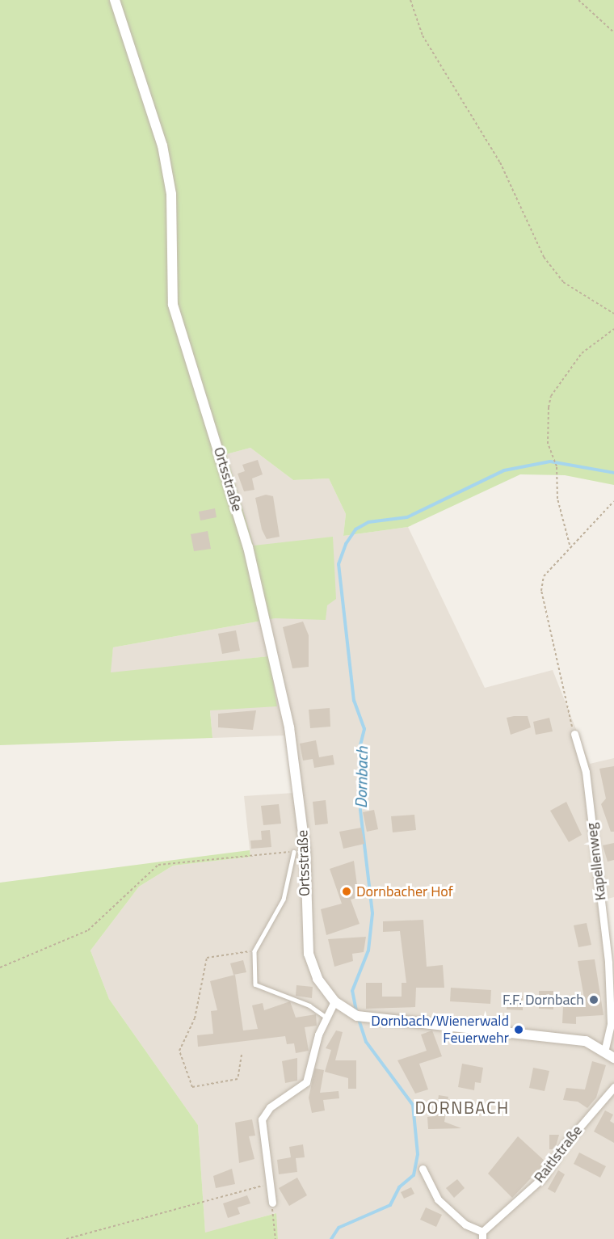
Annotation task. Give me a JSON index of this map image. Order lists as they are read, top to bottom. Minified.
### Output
{"streets":{"street":["Ortsstraße","Kapellenweg","Raitlstraße"]},"crossings":[["Ortsstraße","Kapellenweg"]],"districts":["DORNBACH"],"water":["Dornbach"],"places":["Dornbacher Hof","F.F. Dornbach","Dornbach/Wienerwald Feuerwehr"]}
